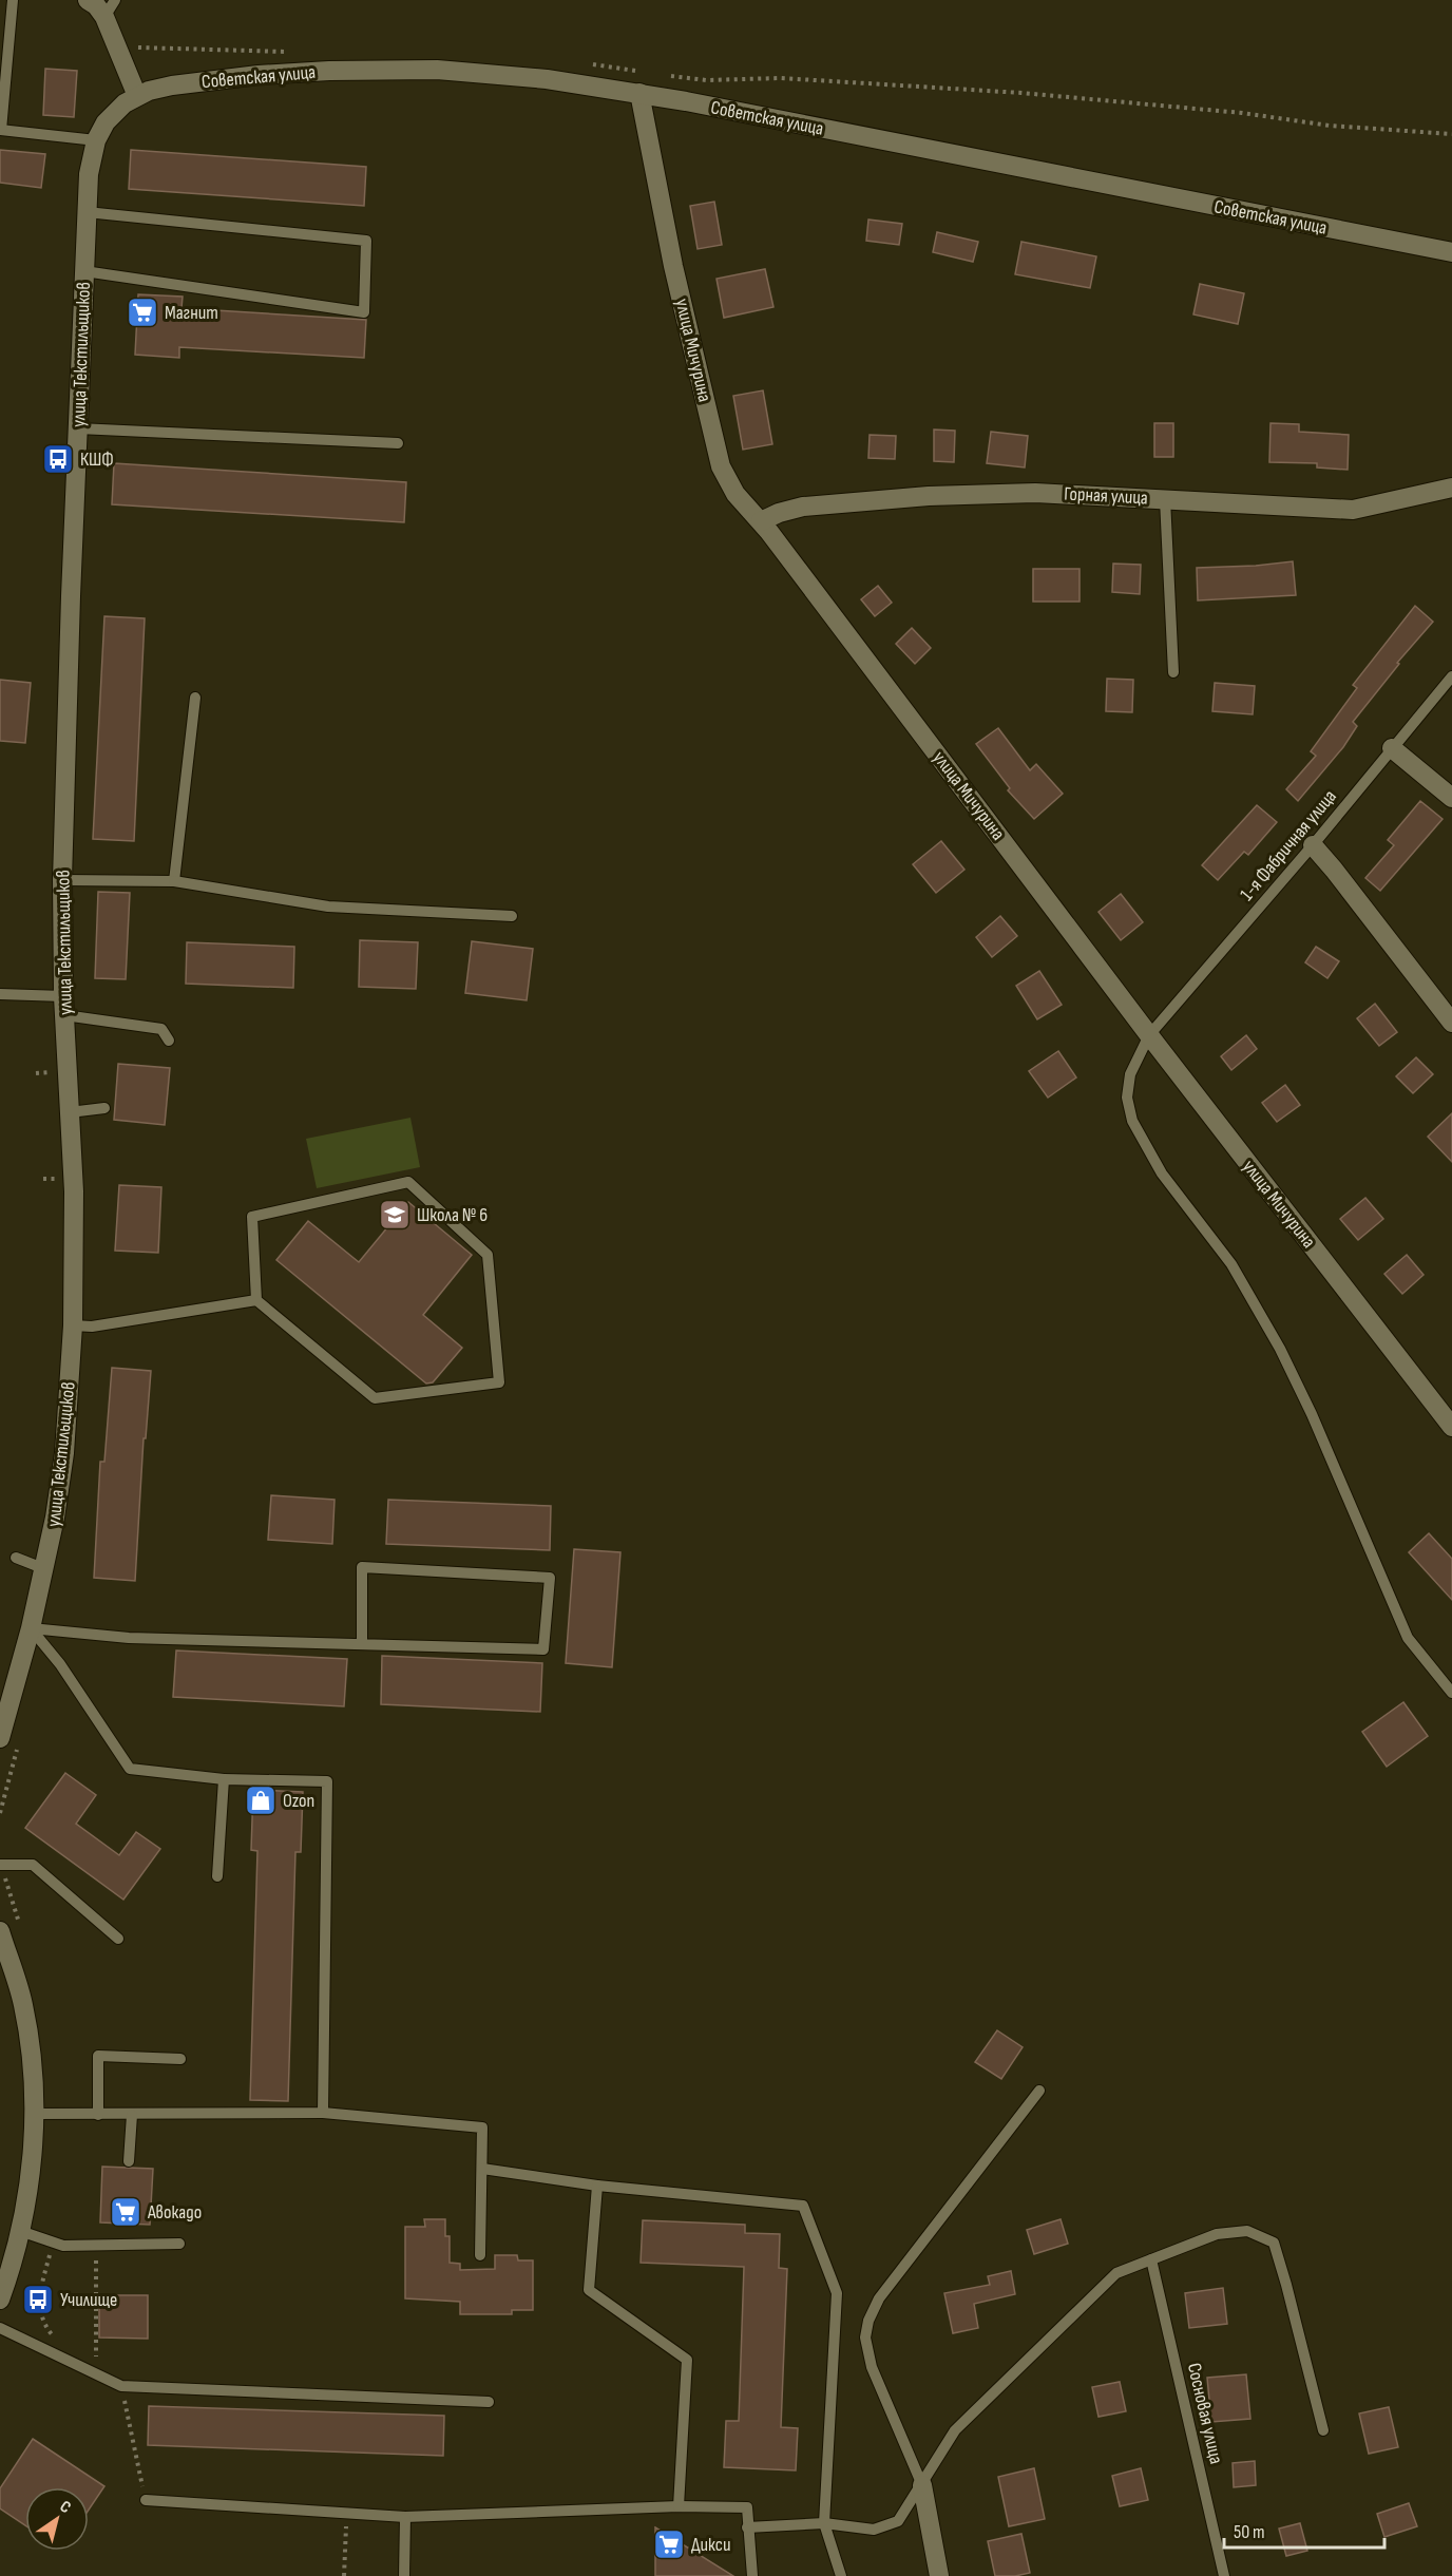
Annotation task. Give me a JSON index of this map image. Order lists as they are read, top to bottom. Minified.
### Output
{"streets":{"main road":["Советская улица","улица Мичурина","улица Текстильщиков","Горная улица"],"lane":["1-я Фабричная улица","Сосновая улица"]},"crossings":[["Советская улица","улица Мичурина"],["Советская улица","улица Текстильщиков"],["улица Мичурина","Горная улица"],["улица Мичурина","1-я Фабричная улица"]],"places":{"supermarket":["Магнит","Авокадо","Дикси"],"bus stop":["КШФ","Училище"],"school or university":["Школа № 6"],"shop":["Ozon"]},"scale_bar":"50 m","north":"top right"}
